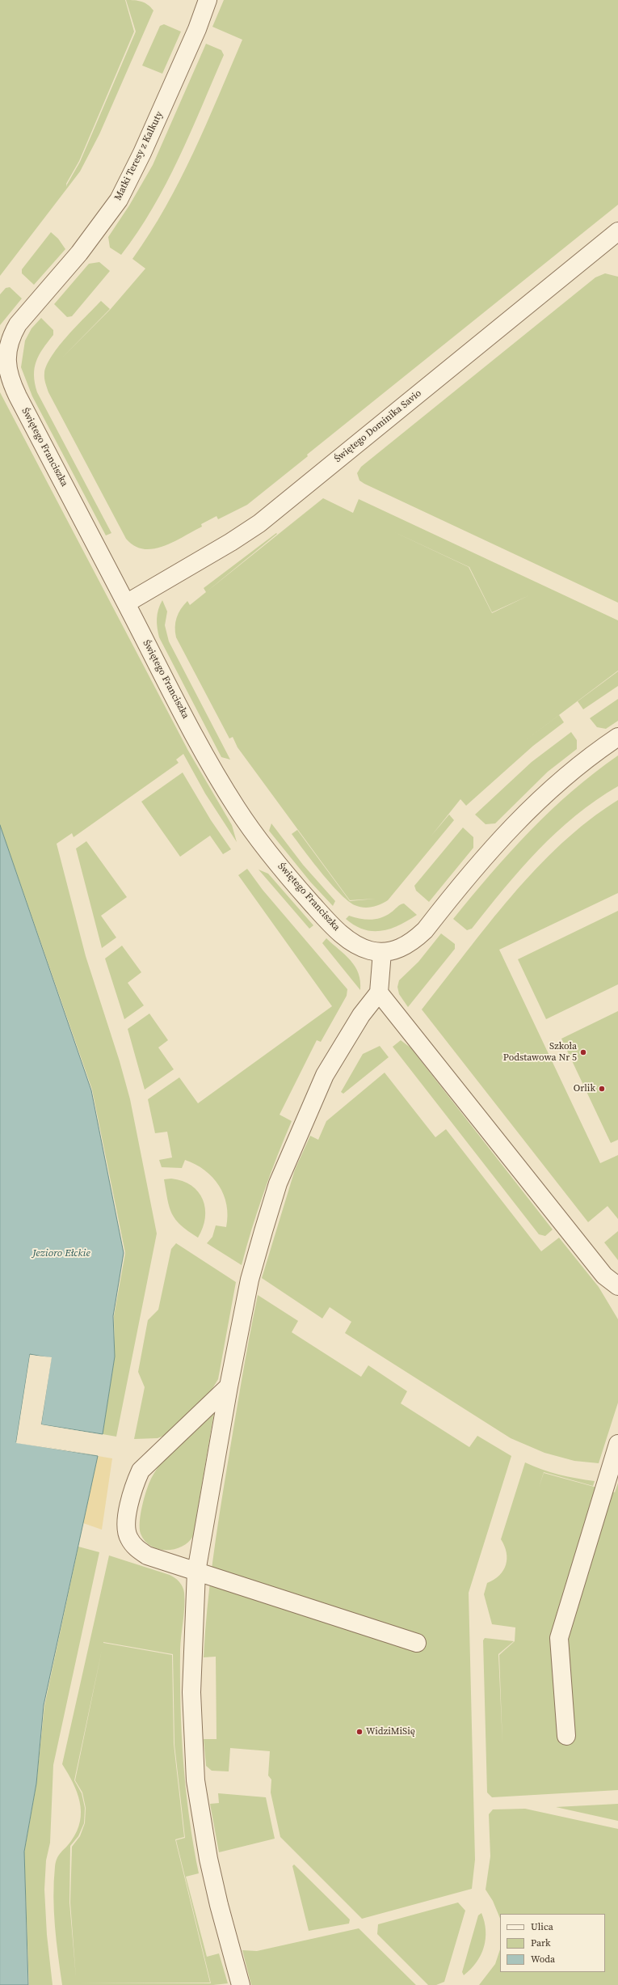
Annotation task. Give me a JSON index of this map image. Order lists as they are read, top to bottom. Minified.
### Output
{"streets":{"street":["Matki Teresy z Kalkuty","Świętego Dominika Savio","Świętego Franciszka"]},"crossings":[["Matki Teresy z Kalkuty","Świętego Franciszka"],["Świętego Dominika Savio","Świętego Franciszka"]],"water":["Jezioro Ełckie"],"places":["Szkoła Podstawowa Nr 5","Orlik","WidziMiSię"],"legend":["Ulica","Park","Woda"]}
